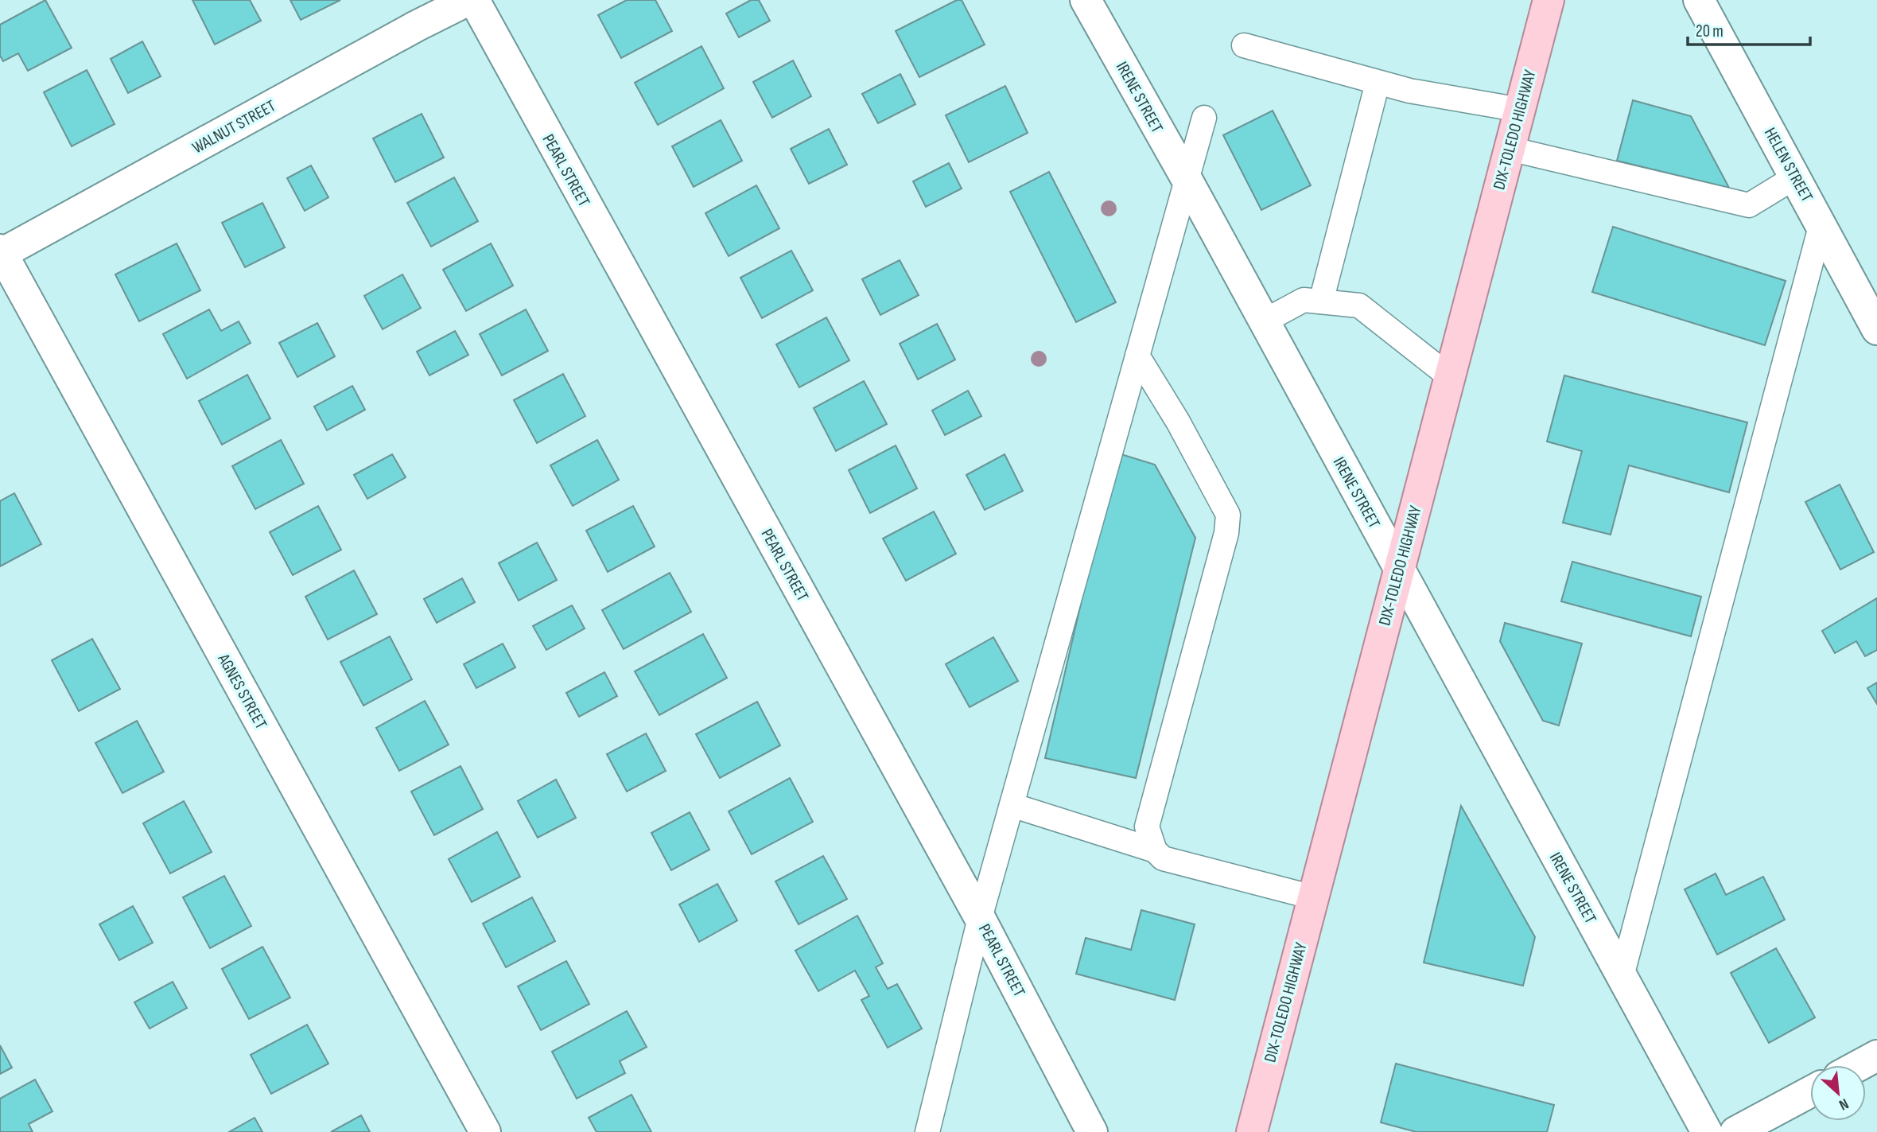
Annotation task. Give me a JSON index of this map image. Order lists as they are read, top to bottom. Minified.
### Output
{"streets":{"main road":["DIX-TOLEDO HIGHWAY"],"street":["IRENE STREET","WALNUT STREET","HELEN STREET","PEARL STREET","AGNES STREET"]},"crossings":[["IRENE STREET","DIX-TOLEDO HIGHWAY"],["WALNUT STREET","AGNES STREET"]],"scale_bar":"20 m","north":"bottom right"}
